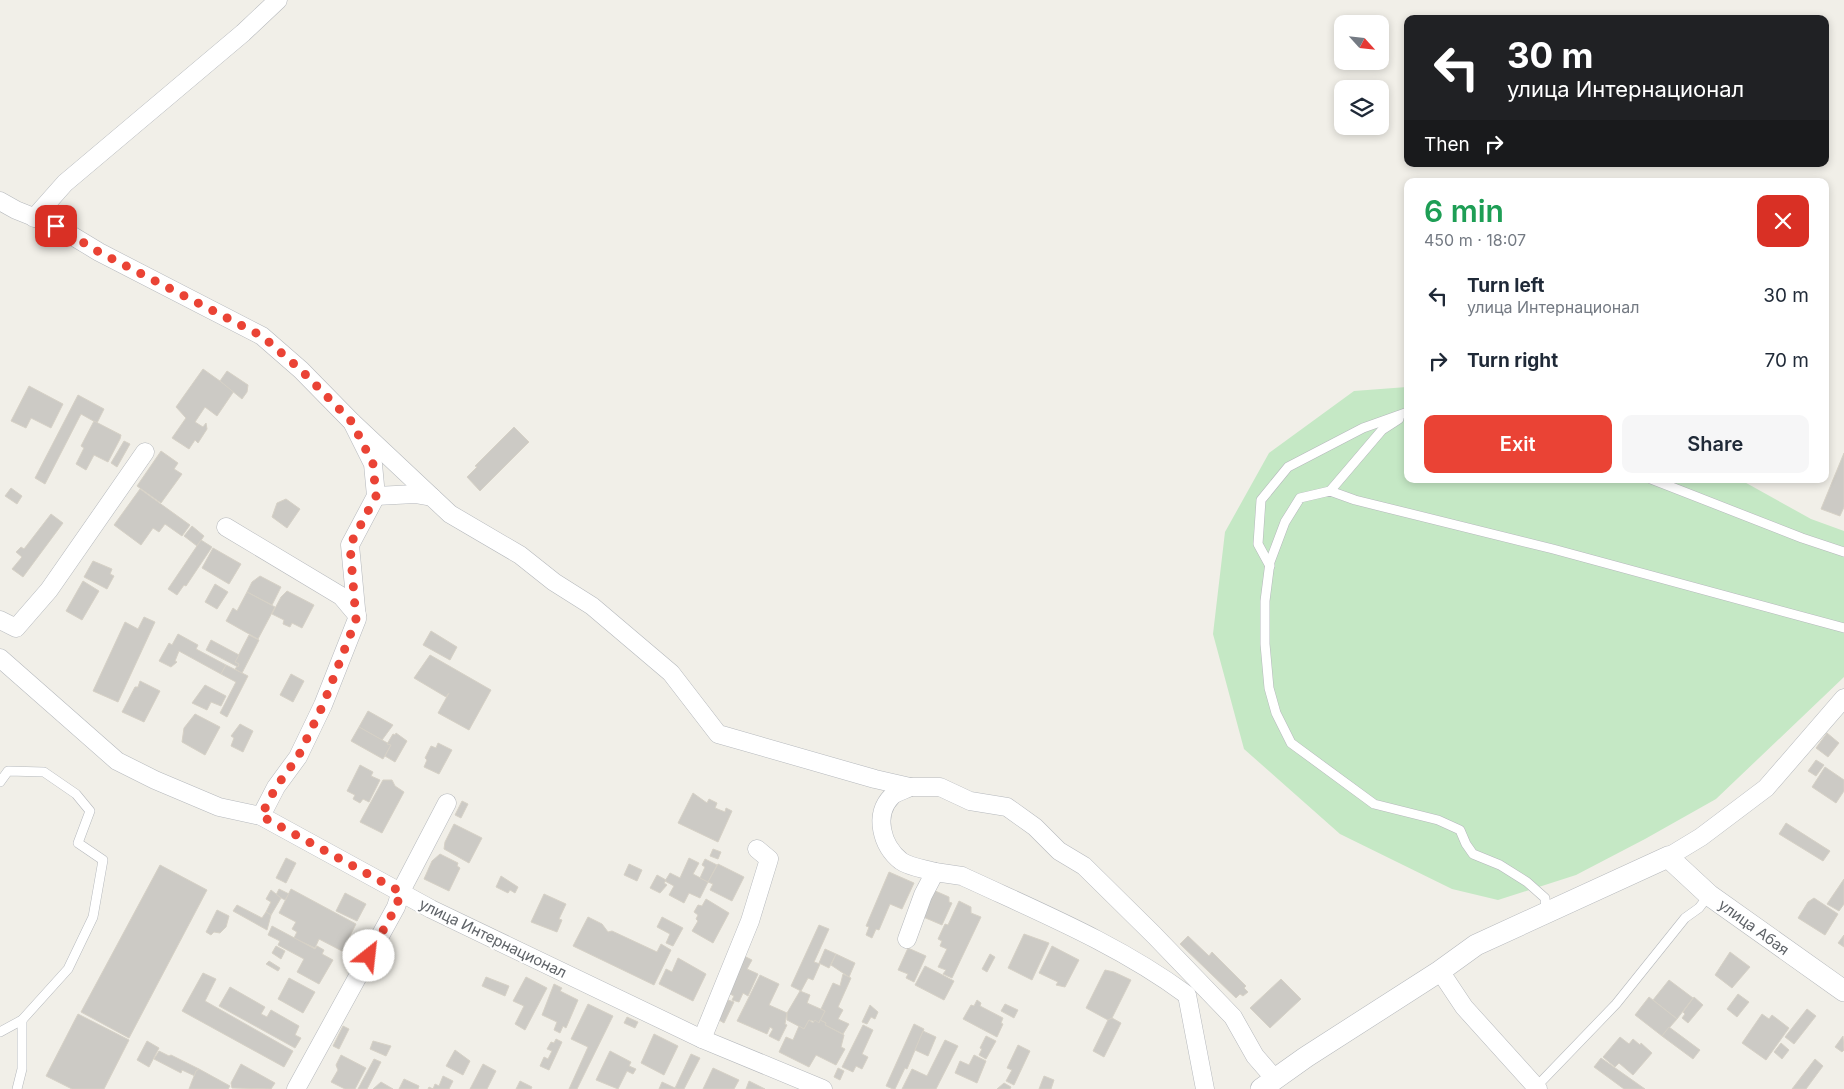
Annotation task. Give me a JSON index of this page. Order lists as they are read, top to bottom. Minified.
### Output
{"streets":{"street":["улица Абая","улица Интернационал"]},"north":"bottom right","page":{"turn":["30 m","улица Интернационал"],"then":"Then","heading":["6 min","450 m · 18:07"],"list":[{"name":"Turn left","note":"улица Интернационал","value":"30 m"},{"name":"Turn right","value":"70 m"}],"buttons":["Exit","Share"]}}
